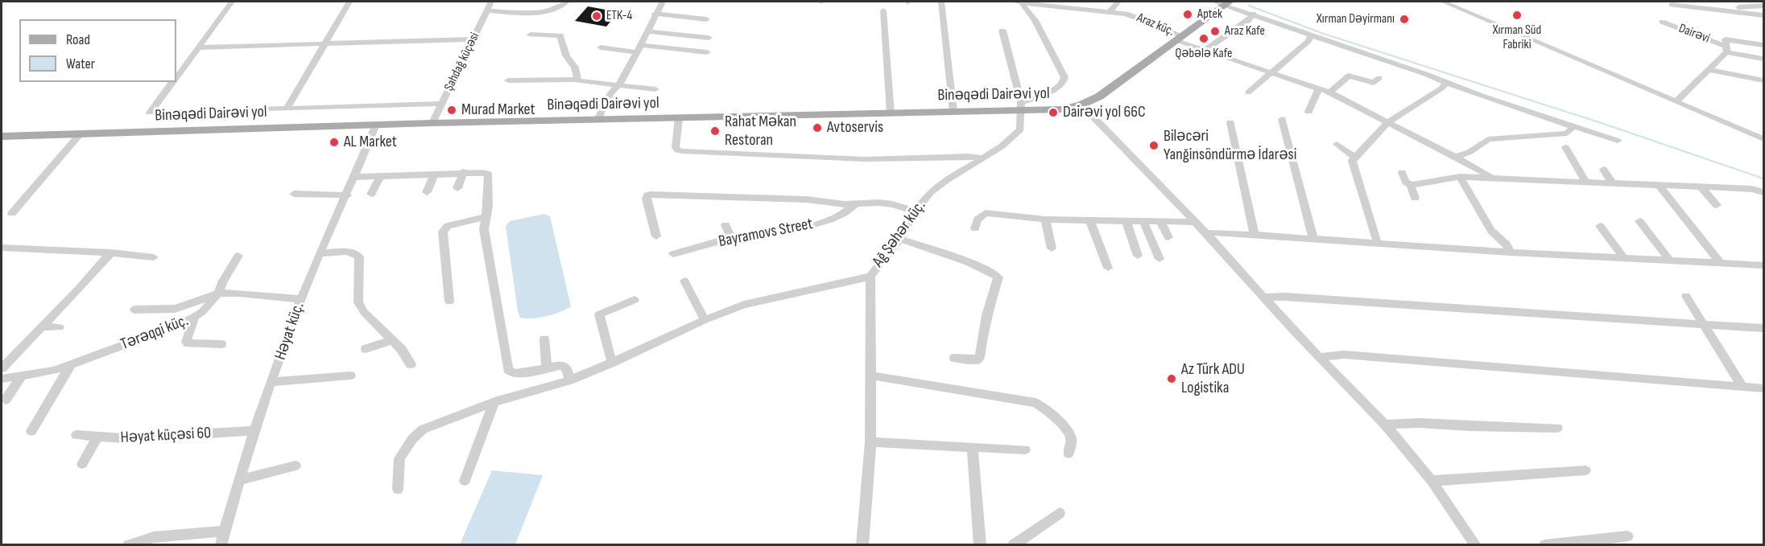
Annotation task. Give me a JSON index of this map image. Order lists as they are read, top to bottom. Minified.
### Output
{"streets":{"main road":["Binəqədi Dairəvi yol"],"street":["Araz küç.","Dairəvi","Şahdağ küçəsi","Bayramovs Street","Ağ Şəhər küç.","Həyat küç.","Tərəqqi küç.","Həyat küçəsi 60"]},"crossings":[["Araz küç.","Binəqədi Dairəvi yol"],["Şahdağ küçəsi","Binəqədi Dairəvi yol"],["Binəqədi Dairəvi yol","Ağ Şəhər küç."],["Binəqədi Dairəvi yol","Həyat küç."],["Həyat küç.","Həyat küçəsi 60"]],"places":["Aptek","Xırman Süd Fabriki","ETK-4","Xırman Dəyirmanı","Araz Kafe","Qəbələ Kafe","Murad Market","Dairəvi yol 66C","Avtoservis","Rahat Məkan Restoran","AL Market","Biləcəri Yanğinsöndürmə İdarəsi","Az Türk ADU Logistika"],"legend":["Road","Water"]}
